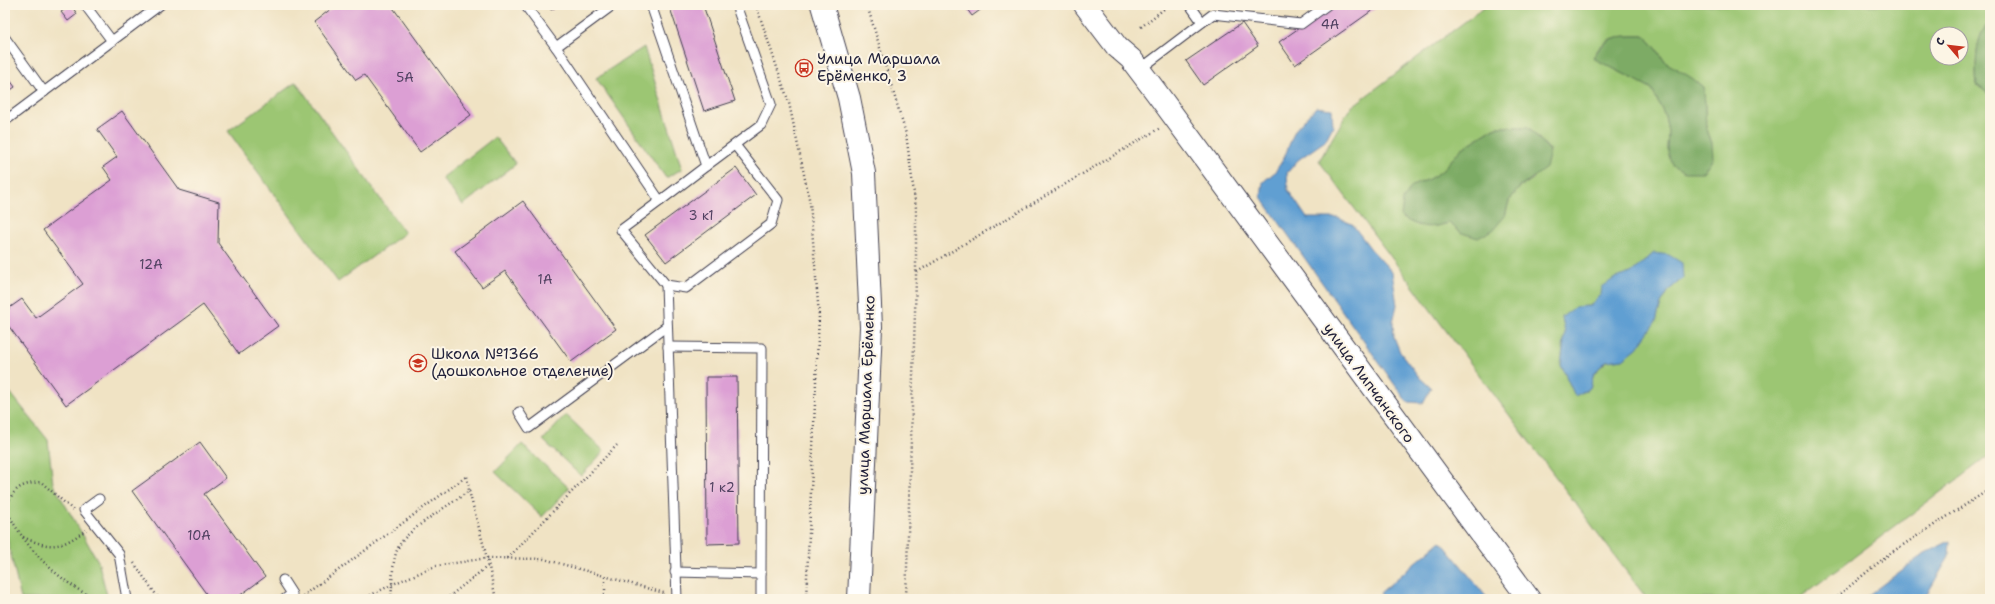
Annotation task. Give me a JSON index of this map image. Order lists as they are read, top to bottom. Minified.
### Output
{"streets":{"main road":["улица Липчанского","улица Маршала Ерёменко"]},"places":{"bus stop":["Улица Маршала Ерёменко, 3"],"school or university":["Школа №1366 (дошкольное отделение)"]},"house_numbers":["4А","5А","3 к1","12А","1А","1 к2","10А"],"north":"top left"}
